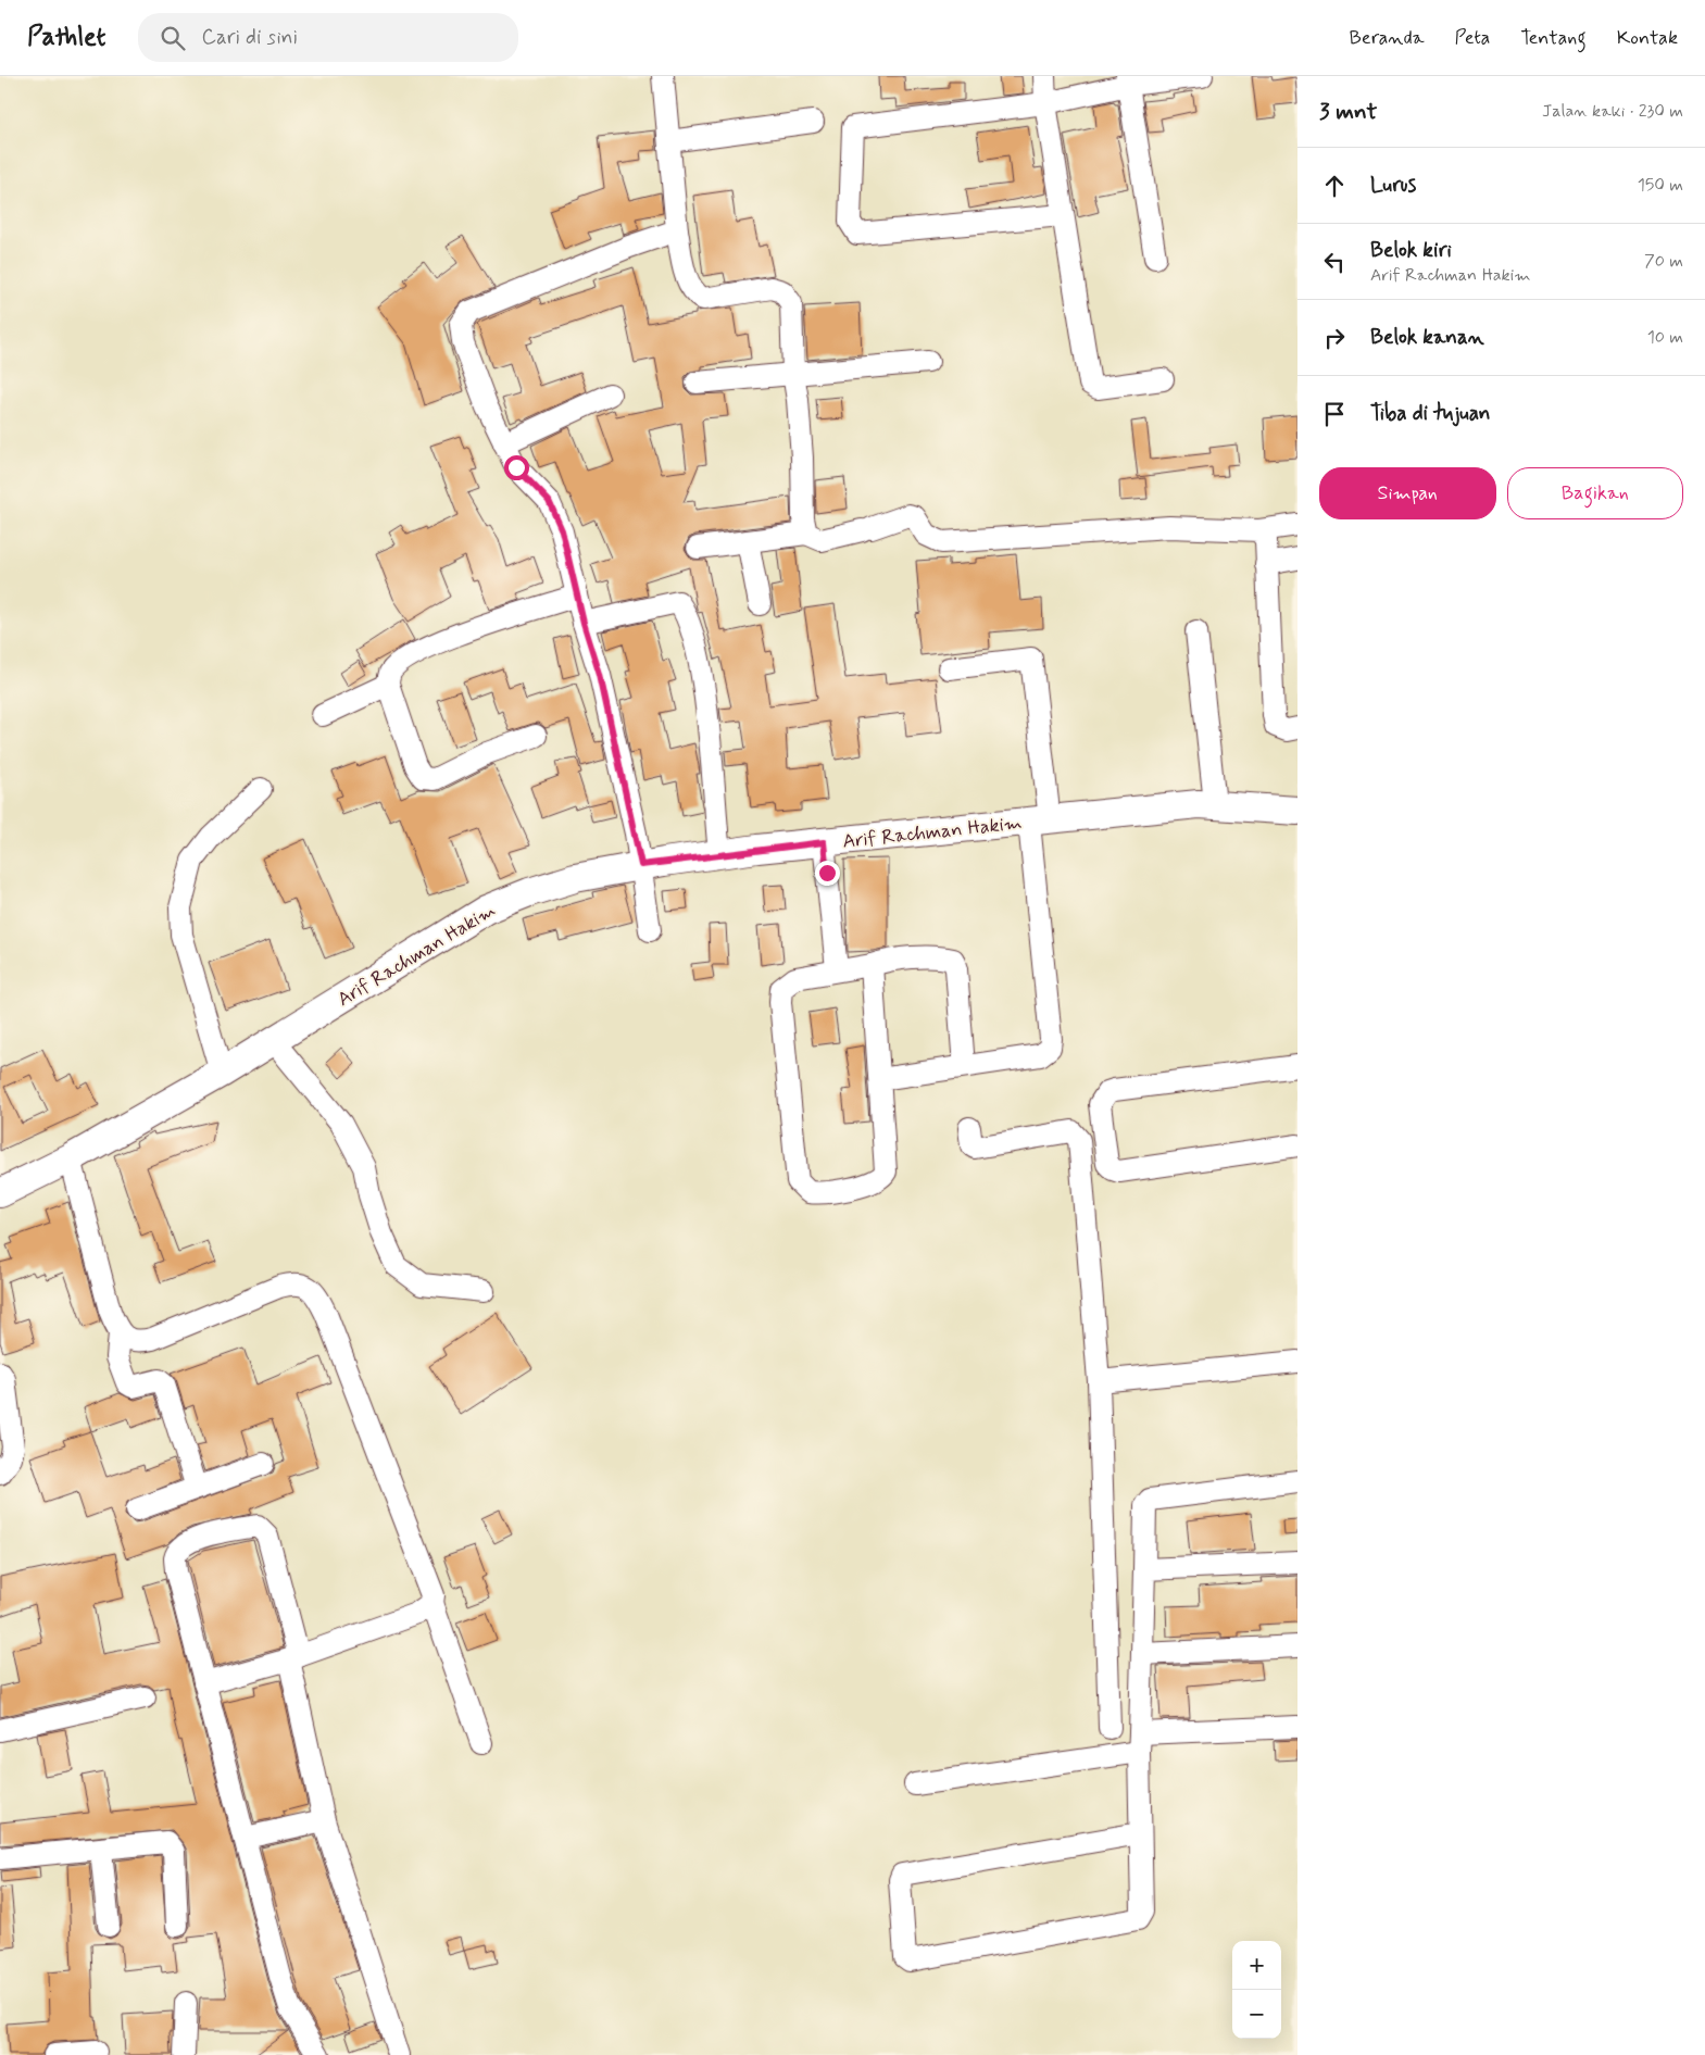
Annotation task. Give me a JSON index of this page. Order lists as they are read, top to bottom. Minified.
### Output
{"streets":{"main road":["Arif Rachman Hakim"]},"page":{"header":"Pathlet","search":"Cari di sini","nav":["Beranda","Peta","Tentang","Kontak"],"heading":["3 mnt","Jalan kaki · 230 m"],"list":[["Lurus","150 m"],["Belok kiri","Arif Rachman Hakim","70 m"],["Belok kanan","10 m"],"Tiba di tujuan"],"buttons":["Simpan","Bagikan"],"map_buttons":["+","−"]}}
